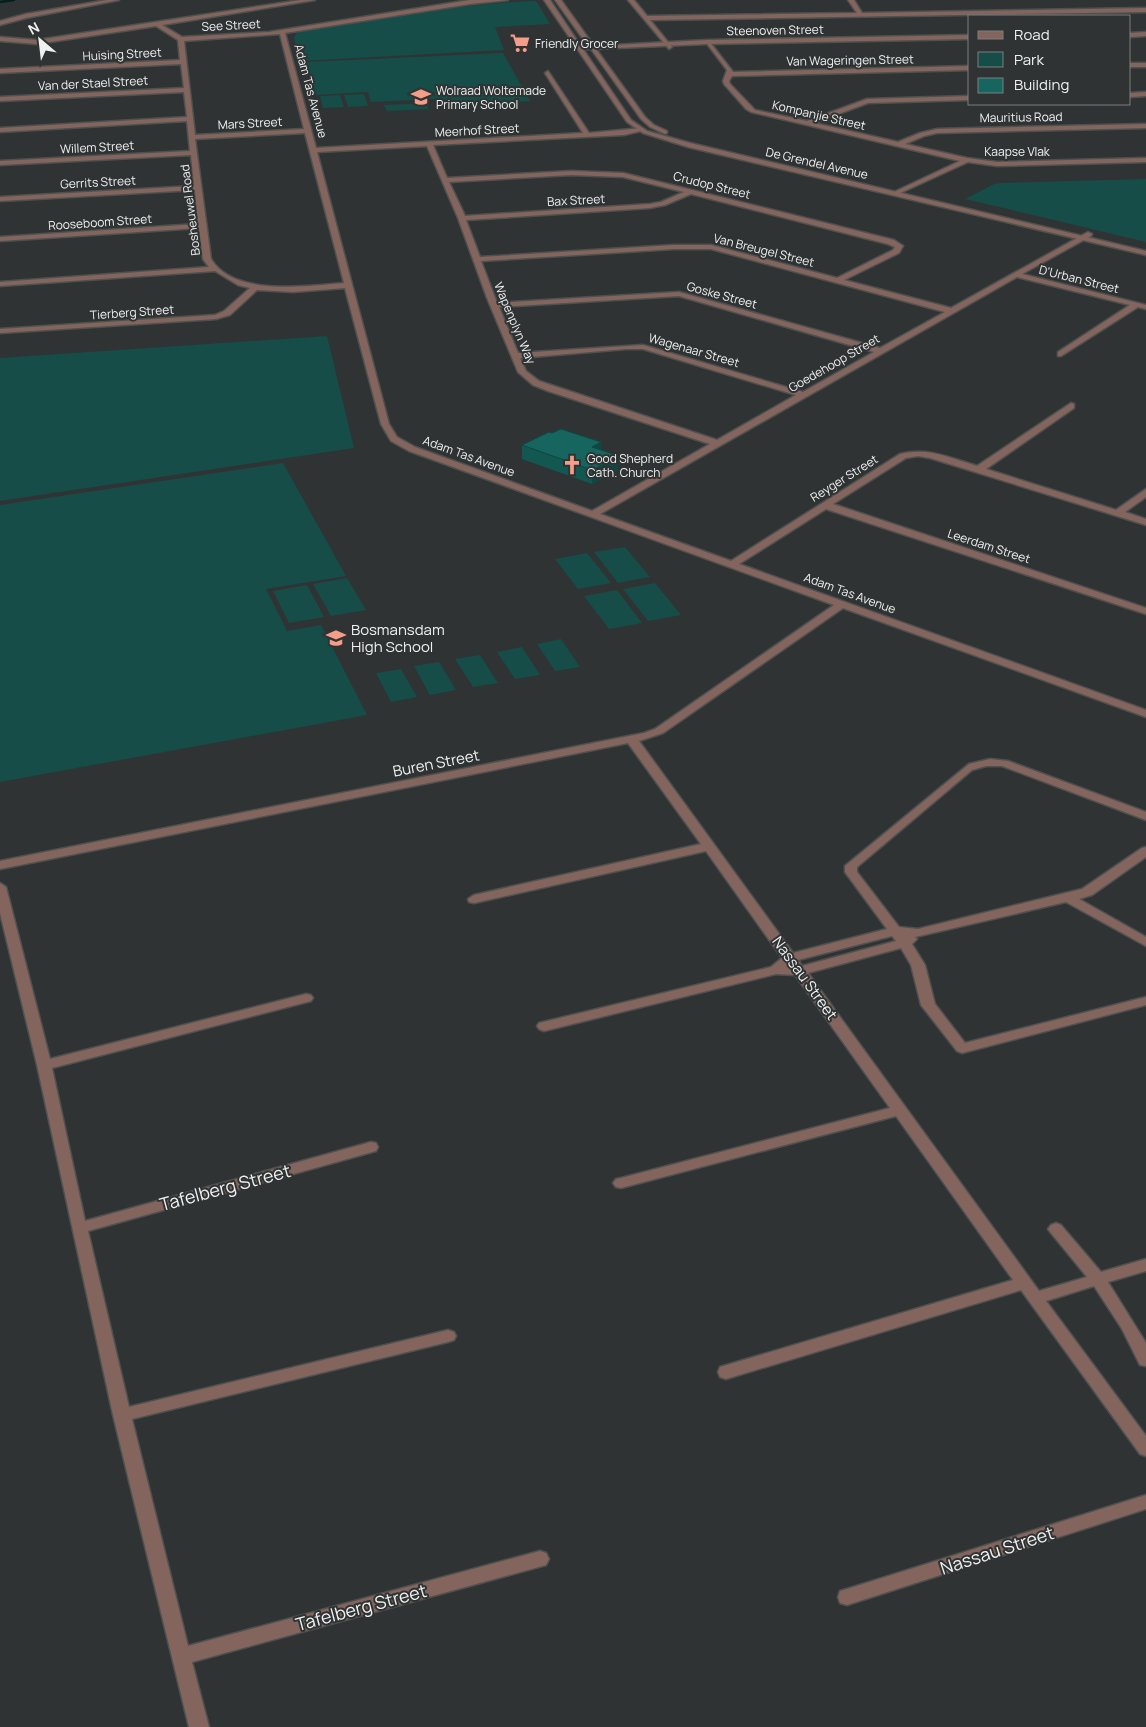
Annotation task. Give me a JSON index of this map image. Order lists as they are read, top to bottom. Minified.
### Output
{"streets":{"street":["See Street","Steenoven Street","Huising Street","Van Wageringen Street","Van der Stael Street","Adam Tas Avenue","Kompanjie Street","Mauritius Road","Mars Street","Meerhof Street","Willem Street","Kaapse Vlak","De Grendel Avenue","Gerrits Street","Crudop Street","Bax Street","Bosheuwel Road","Rooseboom Street","Van Breugel Street","D'Urban Street","Goske Street","Tierberg Street","Wapenplyn Way","Wagenaar Street","Goedehoop Street","Reyger Street","Leerdam Street","Buren Street","Nassau Street","Tafelberg Street"]},"crossings":[["See Street","Adam Tas Avenue"],["See Street","Bosheuwel Road"],["Steenoven Street","Kompanjie Street"],["Steenoven Street","De Grendel Avenue"],["Huising Street","Bosheuwel Road"],["Van Wageringen Street","Kompanjie Street"],["Van der Stael Street","Bosheuwel Road"],["Adam Tas Avenue","Mars Street"],["Adam Tas Avenue","Meerhof Street"],["Adam Tas Avenue","Bosheuwel Road"],["Adam Tas Avenue","Goedehoop Street"],["Adam Tas Avenue","Reyger Street"],["Adam Tas Avenue","Buren Street"],["Kompanjie Street","Mauritius Road"],["Kompanjie Street","Kaapse Vlak"],["Mars Street","Bosheuwel Road"],["Meerhof Street","De Grendel Avenue"],["Meerhof Street","Wapenplyn Way"],["Willem Street","Bosheuwel Road"],["Kaapse Vlak","De Grendel Avenue"],["De Grendel Avenue","Goedehoop Street"],["Gerrits Street","Bosheuwel Road"],["Crudop Street","Bax Street"],["Crudop Street","Van Breugel Street"],["Crudop Street","Wapenplyn Way"],["Bax Street","Wapenplyn Way"],["Bosheuwel Road","Rooseboom Street"],["Bosheuwel Road","Tierberg Street"],["Van Breugel Street","Wapenplyn Way"],["Van Breugel Street","Goedehoop Street"],["D'Urban Street","Goedehoop Street"],["Goske Street","Wapenplyn Way"],["Goske Street","Goedehoop Street"],["Wapenplyn Way","Wagenaar Street"],["Wapenplyn Way","Goedehoop Street"],["Wagenaar Street","Goedehoop Street"],["Reyger Street","Leerdam Street"],["Buren Street","Nassau Street"]],"places":{"supermarket":["Friendly Grocer"],"school or university":["Wolraad Woltemade Primary School","Bosmansdam High School"],"church":["Good Shepherd Cath. Church"]},"legend":["Road","Park","Building"],"north":"top left"}
